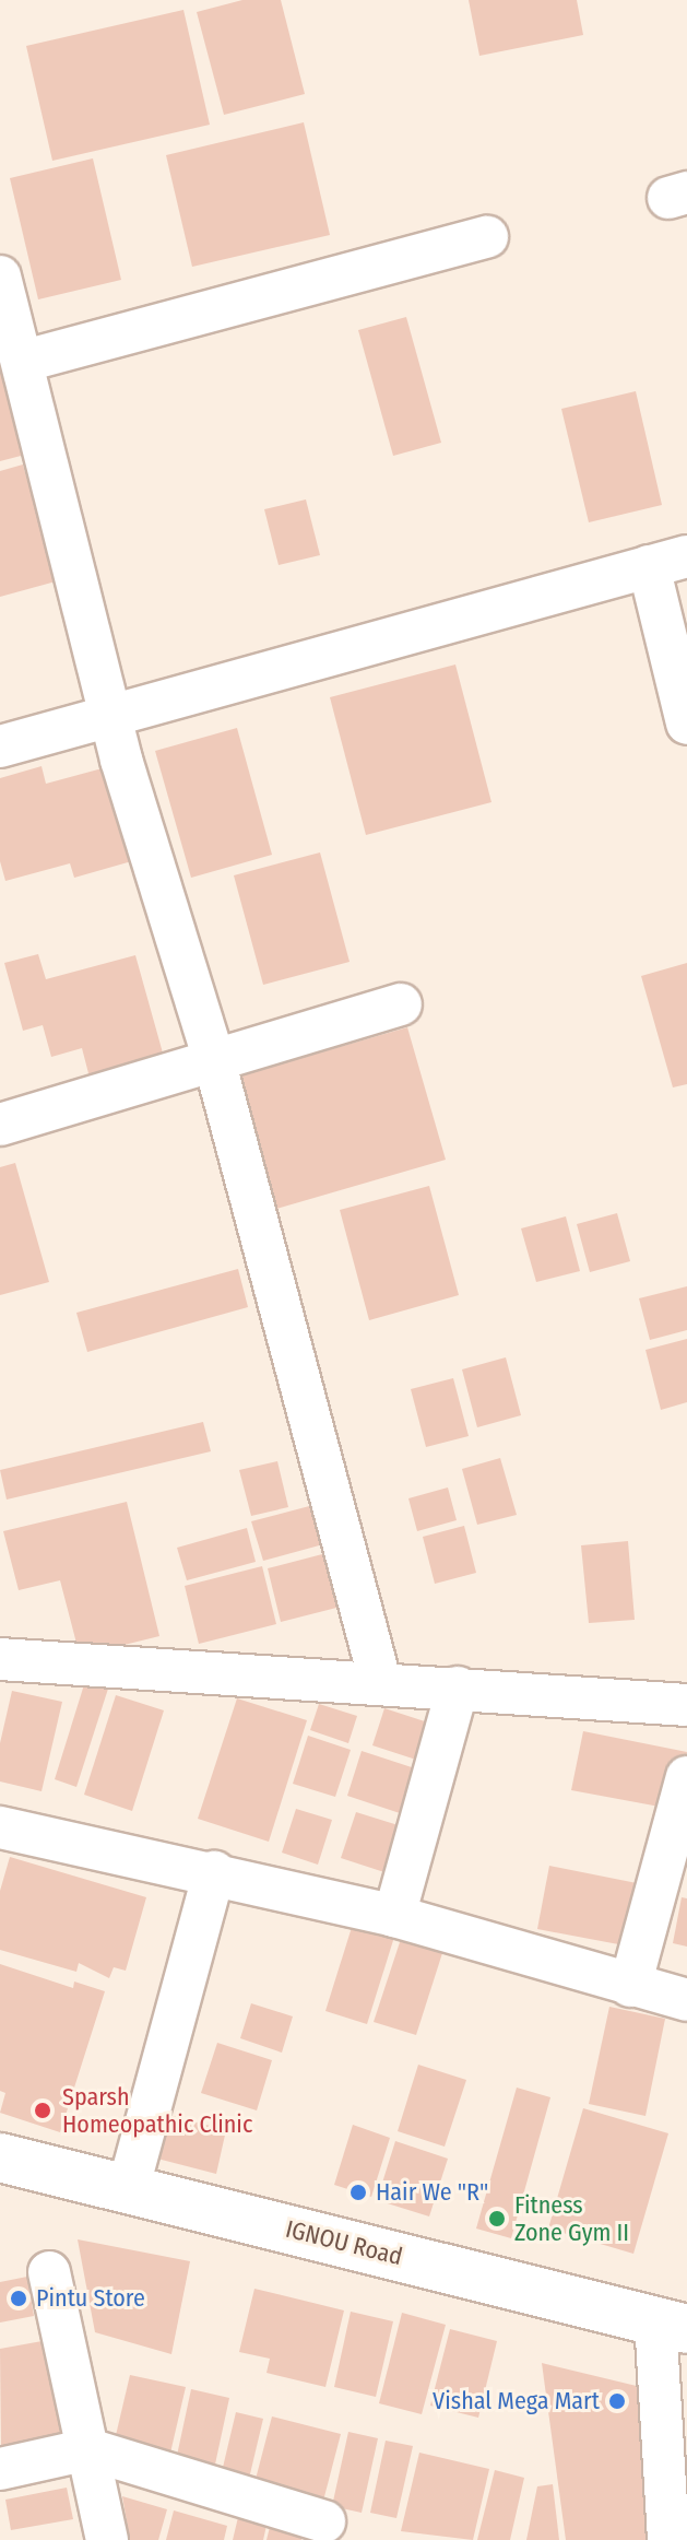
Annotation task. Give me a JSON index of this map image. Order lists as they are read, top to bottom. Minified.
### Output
{"streets":{"street":["IGNOU Road"]},"places":["Sparsh Homeopathic Clinic","Hair We \"R\"","Fitness Zone Gym II","Pintu Store","Vishal Mega Mart"]}
